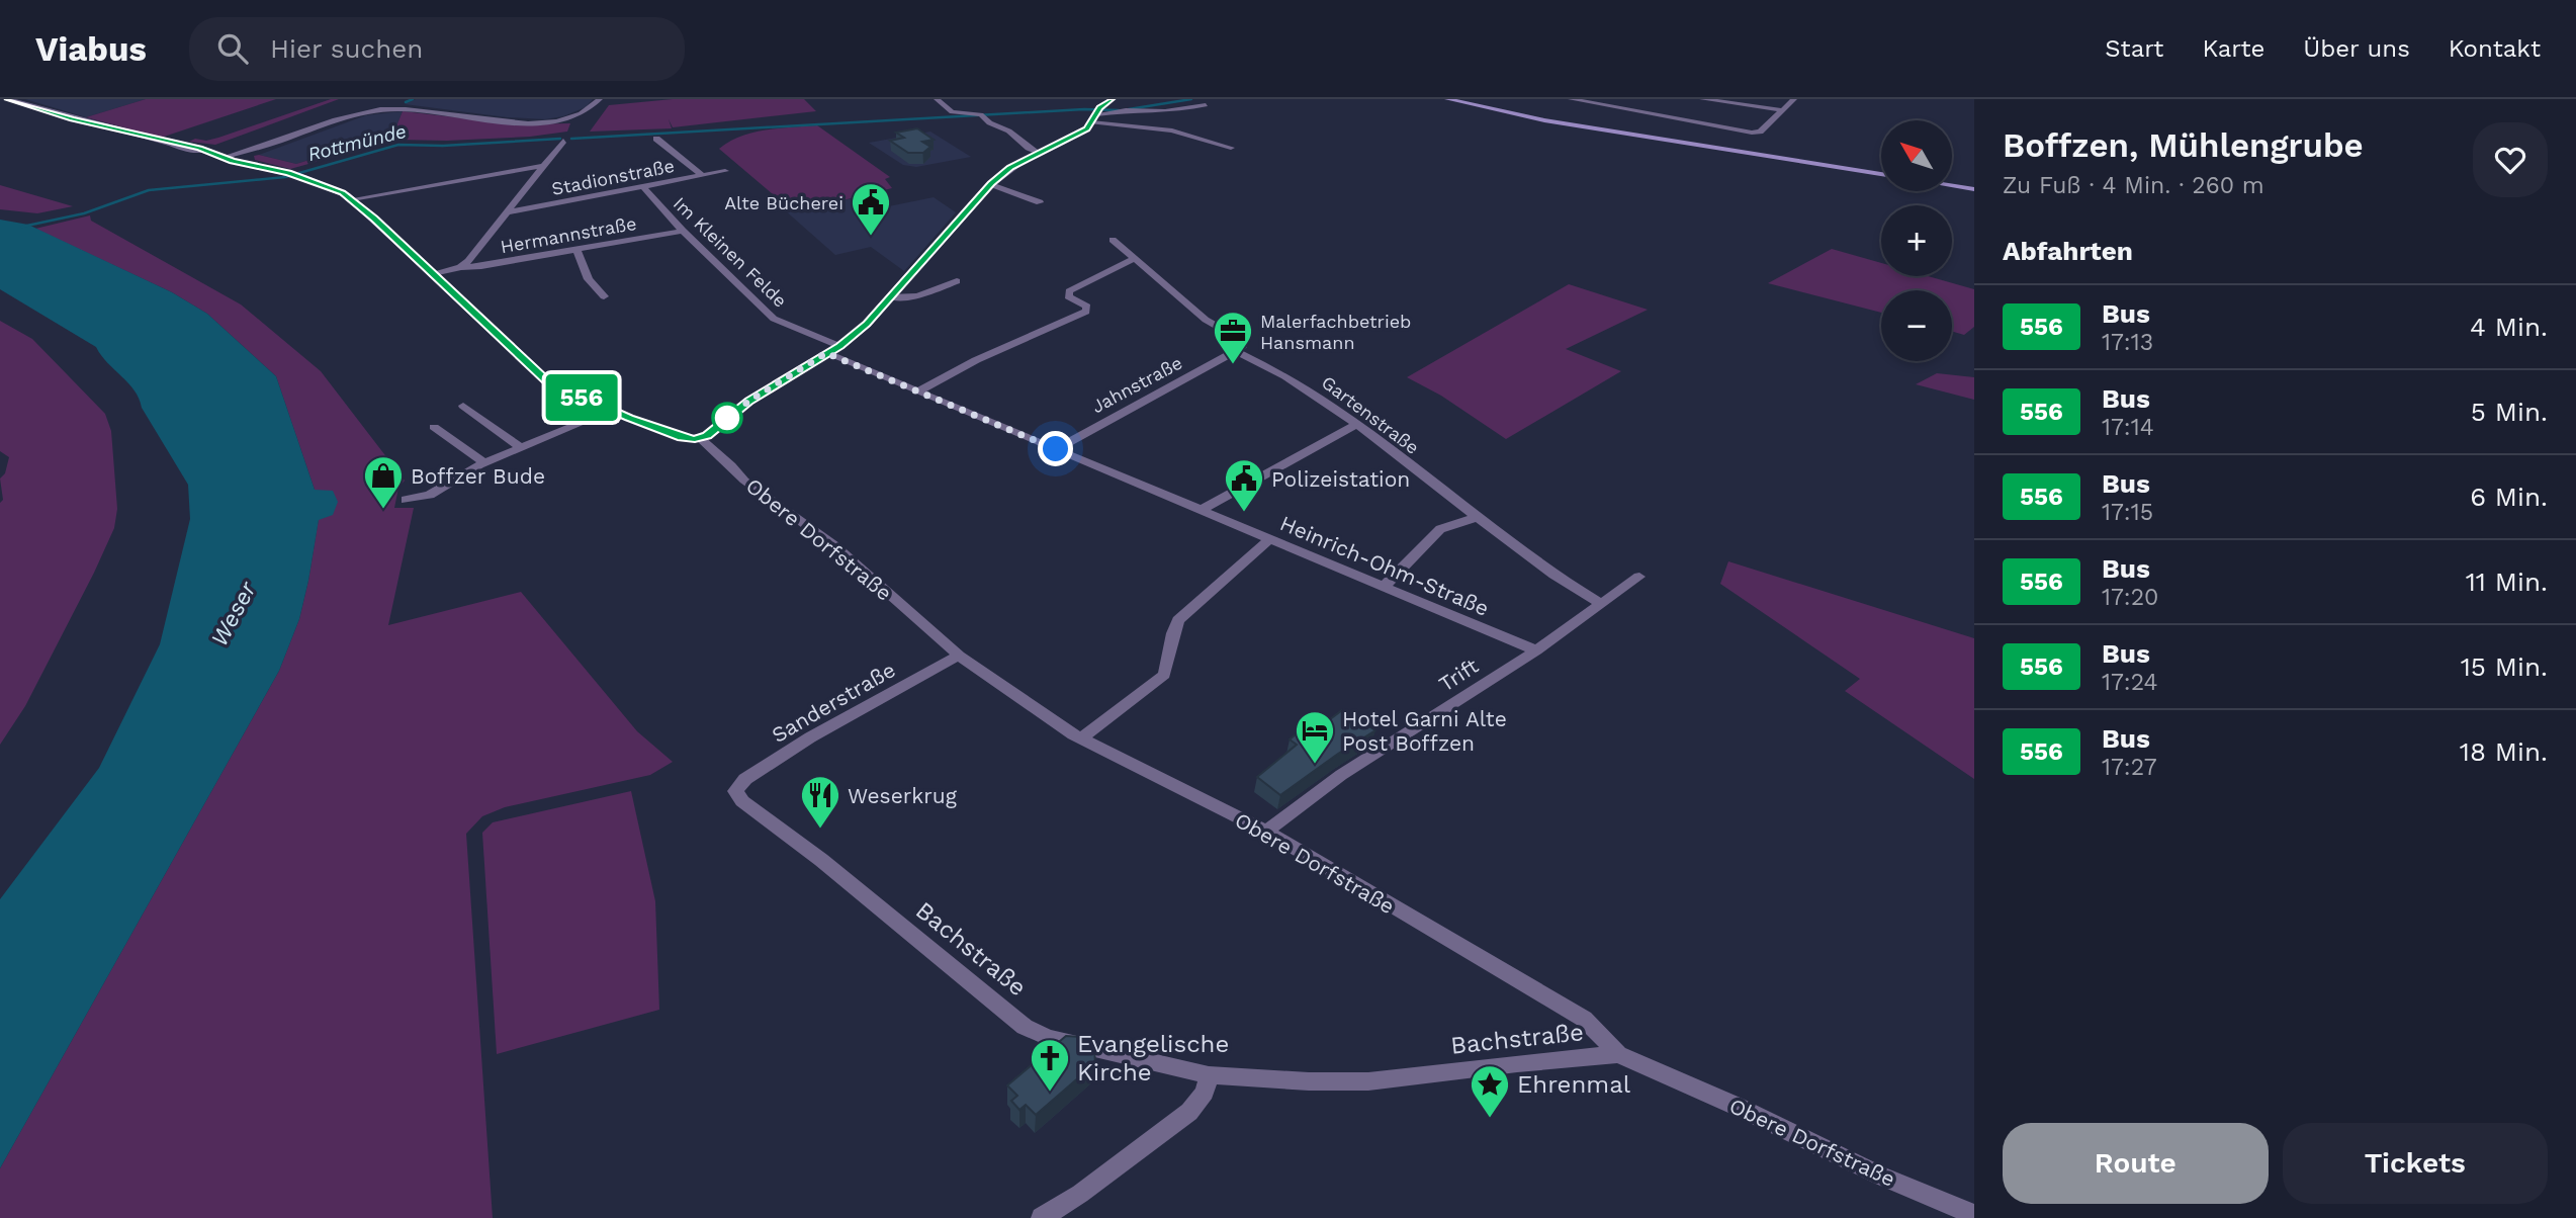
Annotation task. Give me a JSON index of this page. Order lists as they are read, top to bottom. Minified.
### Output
{"streets":{"street":["Stadionstraße","Hermannstraße","Im Kleinen Felde","Jahnstraße","Gartenstraße","Obere Dorfstraße","Heinrich-Ohm-Straße","Trift","Sanderstraße","Bachstraße"]},"crossings":[["Stadionstraße","Im Kleinen Felde"],["Hermannstraße","Im Kleinen Felde"],["Jahnstraße","Gartenstraße"],["Jahnstraße","Heinrich-Ohm-Straße"],["Gartenstraße","Trift"],["Obere Dorfstraße","Trift"],["Obere Dorfstraße","Sanderstraße"],["Obere Dorfstraße","Bachstraße"],["Heinrich-Ohm-Straße","Trift"],["Sanderstraße","Bachstraße"]],"water":["Rottmünde","Weser"],"places":{"public building":["Alte Bücherei","Polizeistation"],"office":["Malerfachbetrieb Hansmann"],"shop":["Boffzer Bude"],"hotel":["Hotel Garni Alte Post Boffzen"],"restaurant":["Weserkrug"],"church":["Evangelische Kirche"],"place":["Ehrenmal"]},"lines":["bus line 556"],"north":"top left","page":{"header":"Viabus","search":"Hier suchen","nav":["Start","Karte","Über uns","Kontakt"],"on_map":"556","heading":[["Boffzen, Mühlengrube","Zu Fuß · 4 Min. · 260 m"],"Abfahrten"],"map_buttons":["+","−"],"list":[{"mark":"556","name":"Bus","note":"17:13","value":"4 Min."},{"mark":"556","name":"Bus","note":"17:14","value":"5 Min."},{"mark":"556","name":"Bus","note":"17:15","value":"6 Min."},{"mark":"556","name":"Bus","note":"17:20","value":"11 Min."},{"mark":"556","name":"Bus","note":"17:24","value":"15 Min."},{"mark":"556","name":"Bus","note":"17:27","value":"18 Min."}],"buttons":["Route","Tickets"]}}
